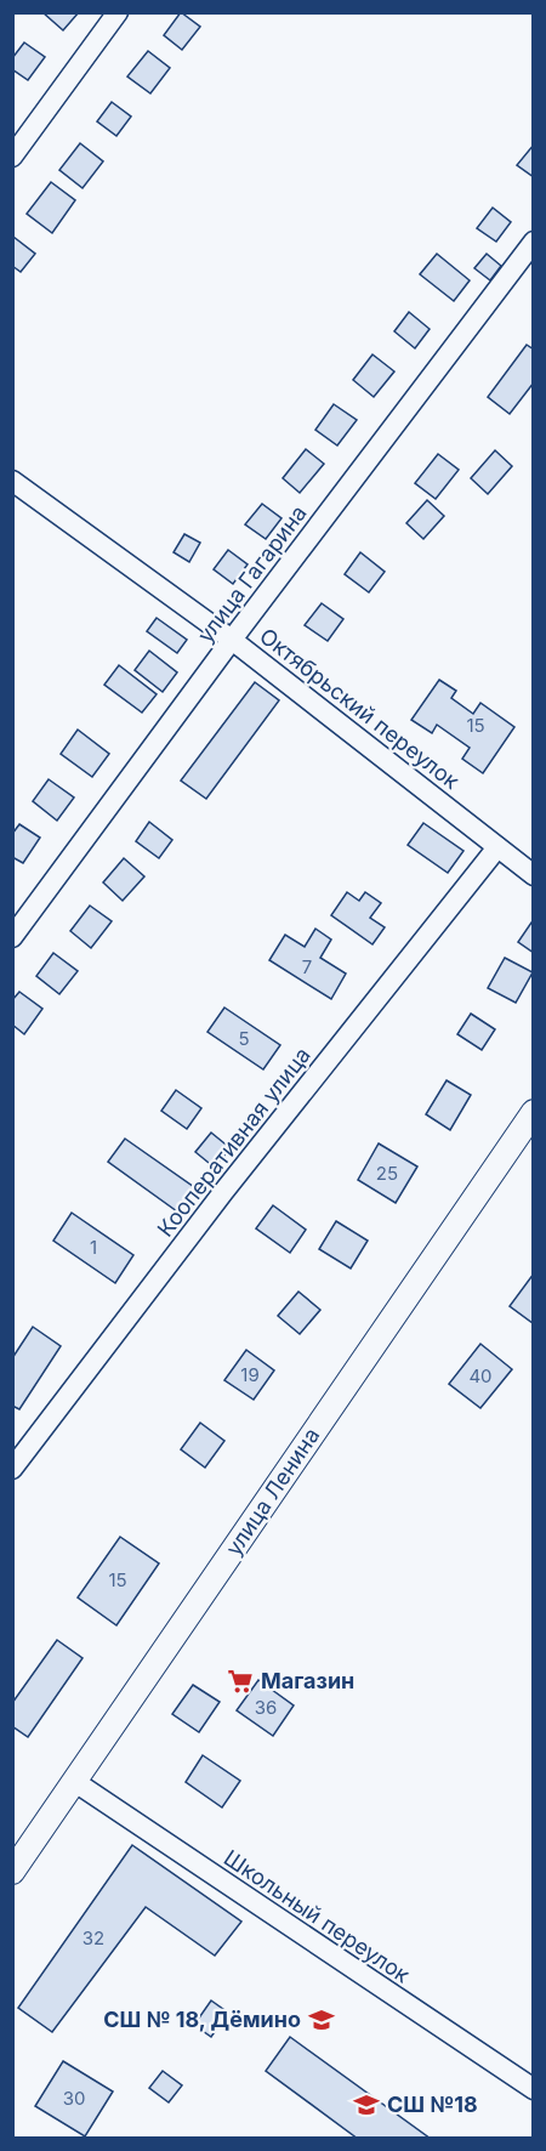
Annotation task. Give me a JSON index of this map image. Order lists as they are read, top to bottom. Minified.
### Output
{"streets":{"street":["улица Гагарина","Октябрьский переулок","Кооперативная улица","улица Ленина","Школьный переулок"]},"crossings":[["улица Гагарина","Октябрьский переулок"],["Октябрьский переулок","Кооперативная улица"],["улица Ленина","Школьный переулок"]],"places":{"supermarket":["Магазин"],"school or university":["СШ № 18, Дёмино","СШ №18"]},"house_numbers":["15","7","5","25","1","19","40","15","36","32","30"]}
